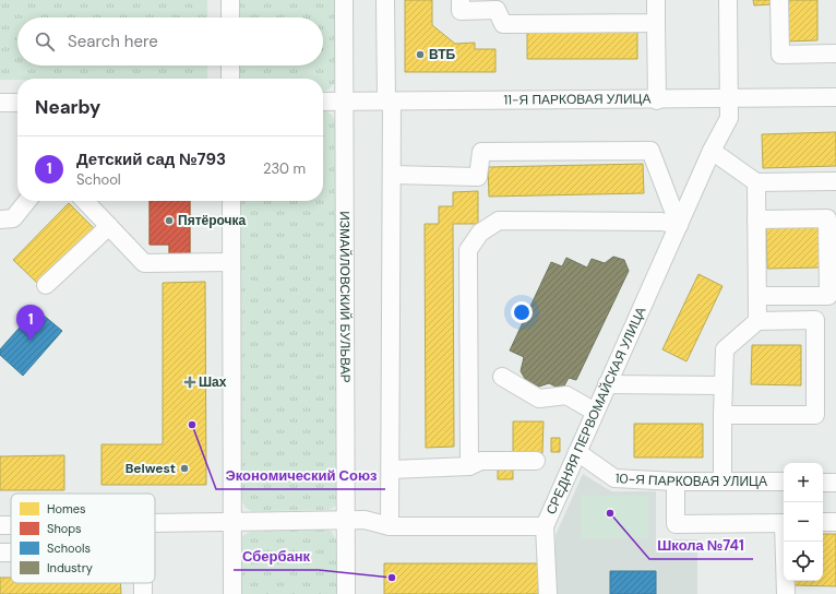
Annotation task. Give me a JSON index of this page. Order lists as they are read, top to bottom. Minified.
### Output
{"streets":{"street":["11-Я ПАРКОВАЯ УЛИЦА","ИЗМАЙЛОВСКИЙ БУЛЬВАР","СРЕДНЯЯ ПЕРВОМАЙСКАЯ УЛИЦА","10-Я ПАРКОВАЯ УЛИЦА"]},"crossings":[["11-Я ПАРКОВАЯ УЛИЦА","ИЗМАЙЛОВСКИЙ БУЛЬВАР"],["11-Я ПАРКОВАЯ УЛИЦА","СРЕДНЯЯ ПЕРВОМАЙСКАЯ УЛИЦА"],["ИЗМАЙЛОВСКИЙ БУЛЬВАР","СРЕДНЯЯ ПЕРВОМАЙСКАЯ УЛИЦА"],["СРЕДНЯЯ ПЕРВОМАЙСКАЯ УЛИЦА","10-Я ПАРКОВАЯ УЛИЦА"]],"places":{"other":["ВТБ","Пятёрочка","Экономический Союз","Belwest","Школа №741","Сбербанк"],"health":["Шах"]},"legend":["Homes","Shops","Schools","Industry"],"page":{"search":"Search here","heading":"Nearby","list":[{"mark":"1","name":"Детский сад №793","note":"School","value":"230 m"}],"pins":"1","map_buttons":["+","−"]}}
